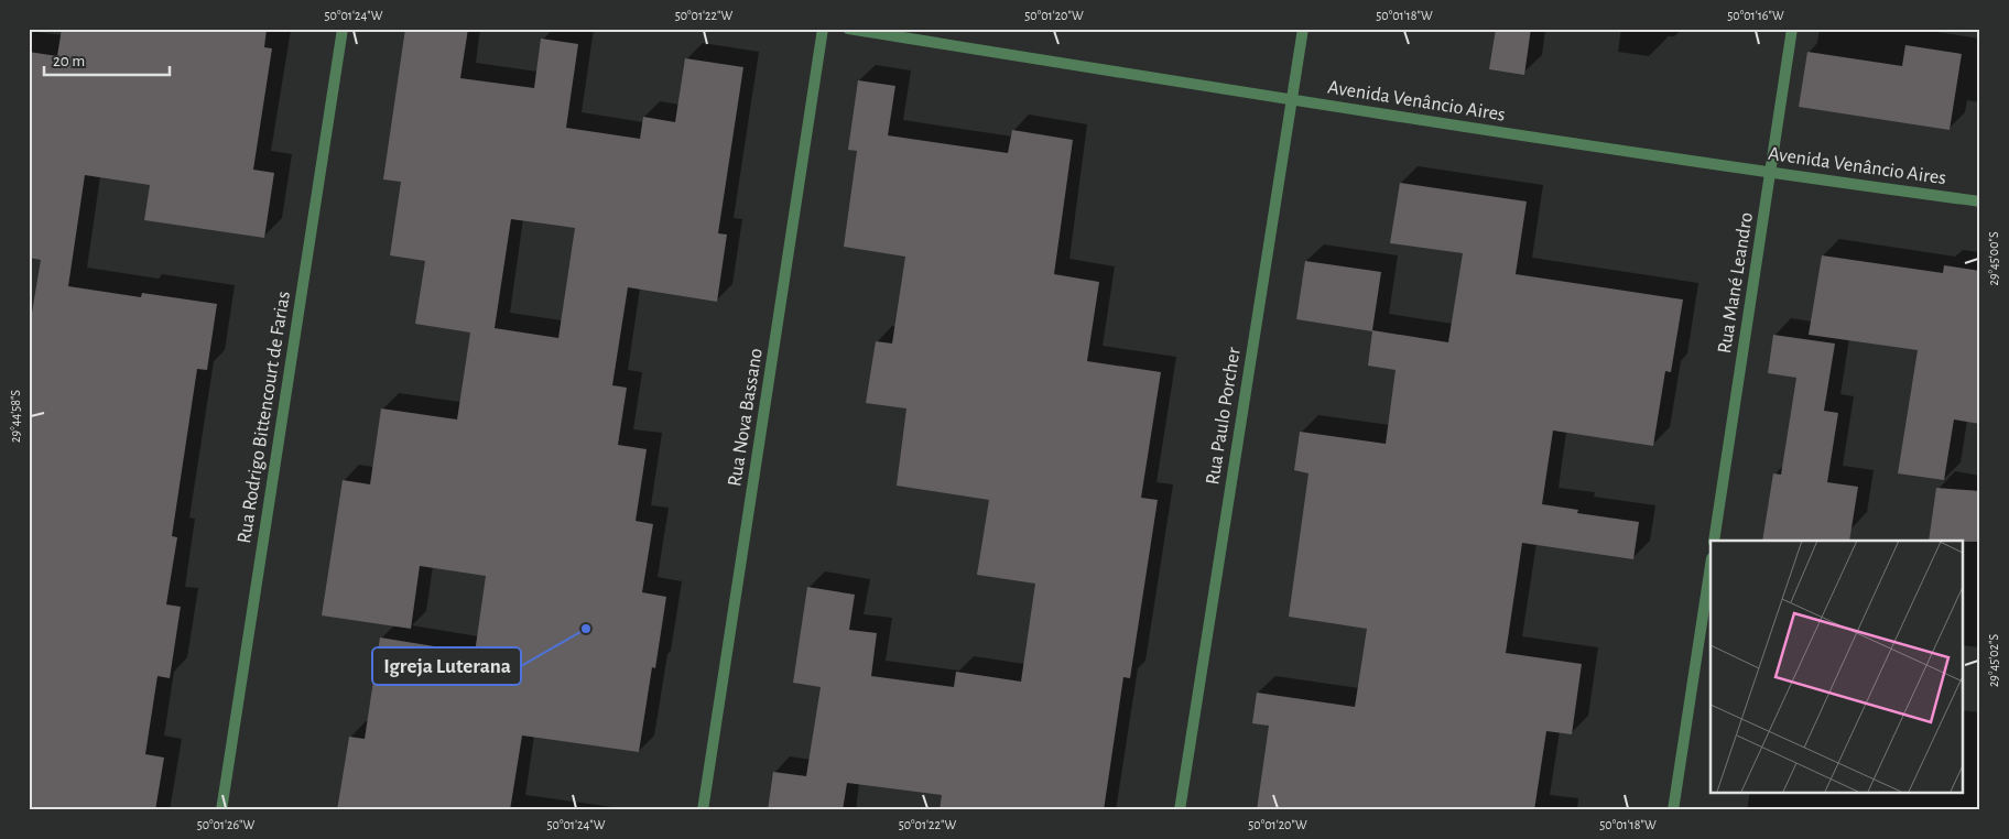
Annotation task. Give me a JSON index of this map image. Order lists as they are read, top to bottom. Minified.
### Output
{"streets":{"street":["Avenida Venâncio Aires","Rua Mané Leandro","Rua Paulo Porcher","Rua Rodrigo Bittencourt de Farias","Rua Nova Bassano"]},"crossings":[["Avenida Venâncio Aires","Rua Mané Leandro"],["Avenida Venâncio Aires","Rua Paulo Porcher"]],"places":["Igreja Luterana"],"scale_bar":"20 m","coordinates":["50°01'24\"W","50°01'22\"W","50°01'20\"W","50°01'18\"W","50°01'16\"W","29°45'00\"S","29°44'58\"S","29°45'02\"S","50°01'26\"W"]}
